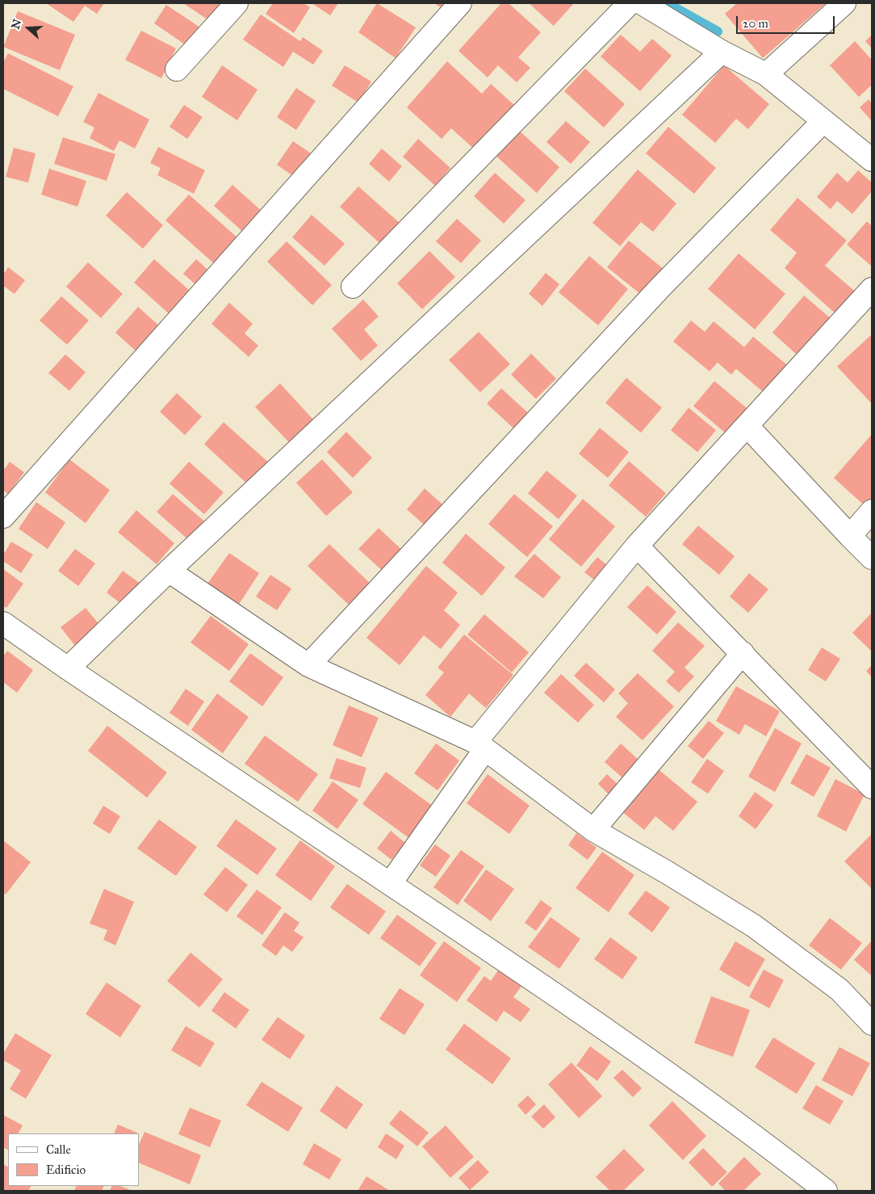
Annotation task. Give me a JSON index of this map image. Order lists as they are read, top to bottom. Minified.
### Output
{"legend":["Calle","Edificio"],"scale_bar":"20 m","north":"left"}
